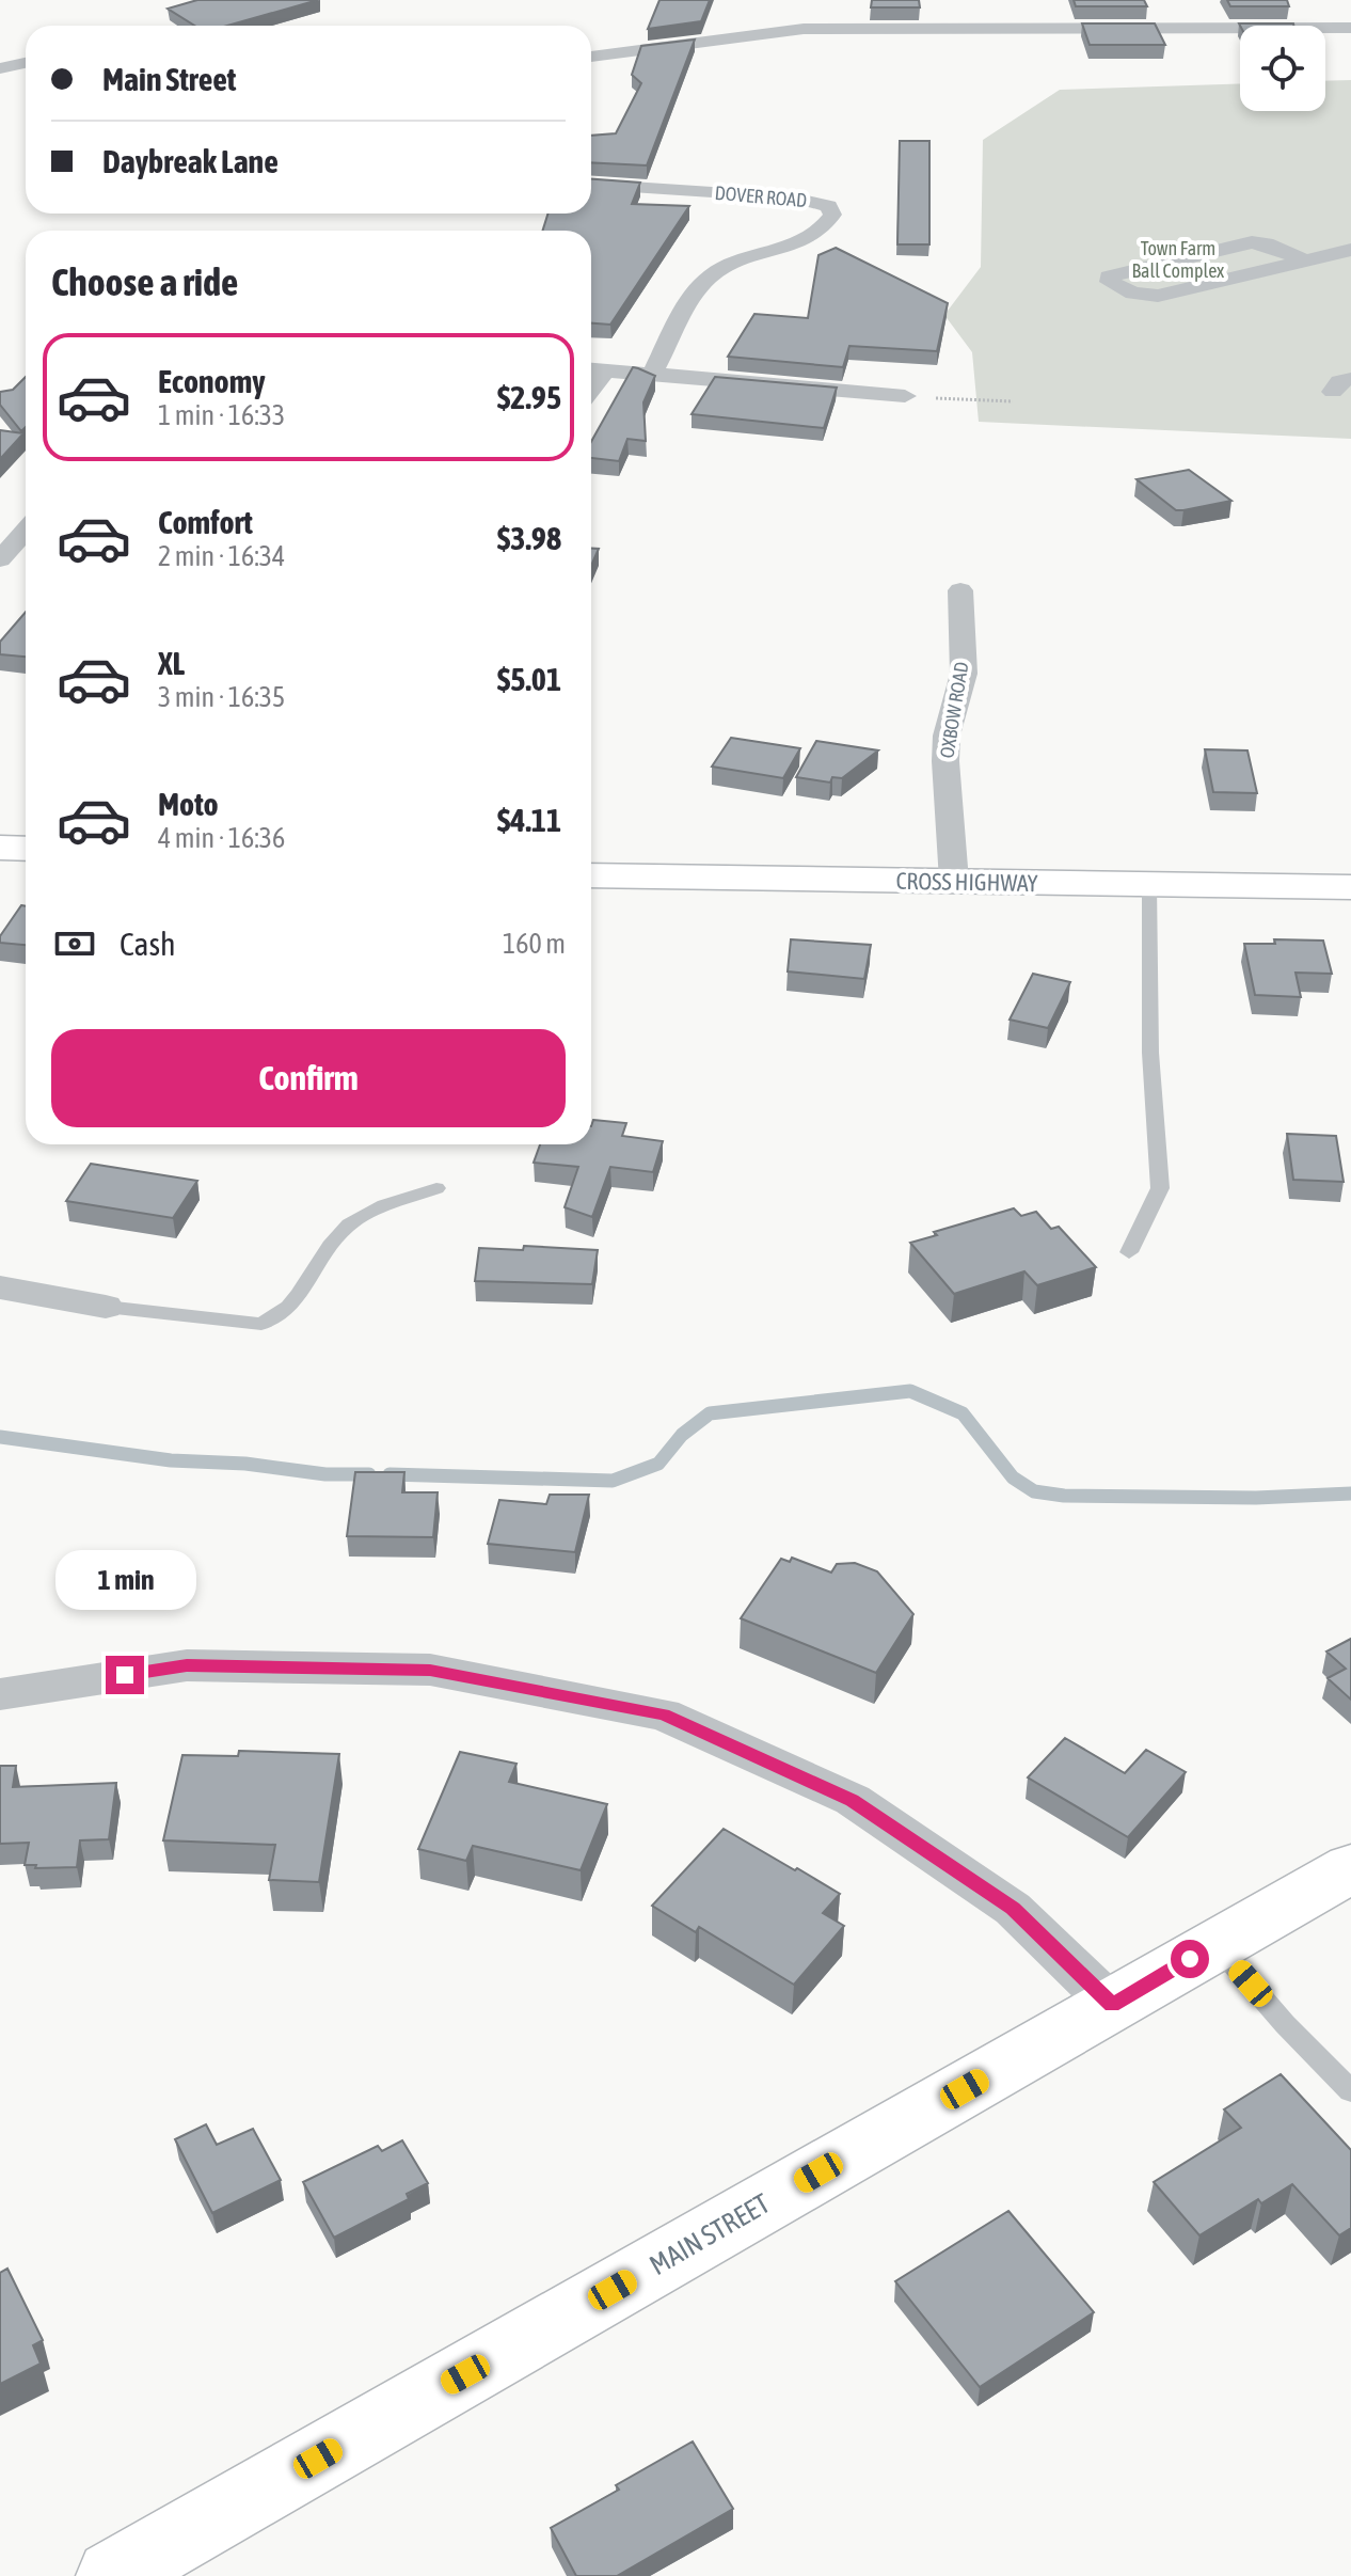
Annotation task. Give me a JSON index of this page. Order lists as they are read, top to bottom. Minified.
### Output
{"streets":{"main road":["CROSS HIGHWAY","MAIN STREET"],"street":["DOVER ROAD","OXBOW ROAD"]},"crossings":[["OXBOW ROAD","CROSS HIGHWAY"]],"parks":["Town Farm Ball Complex"],"page":{"banner":["Main Street","Daybreak Lane"],"heading":"Choose a ride","list":[{"name":"Economy","note":"1 min · 16:33","value":"$2.95"},{"name":"Comfort","note":"2 min · 16:34","value":"$3.98"},{"name":"XL","note":"3 min · 16:35","value":"$5.01"},{"name":"Moto","note":"4 min · 16:36","value":"$4.11"}],"pay":["Cash","160 m"],"buttons":"Confirm","bubble":"1 min"}}
